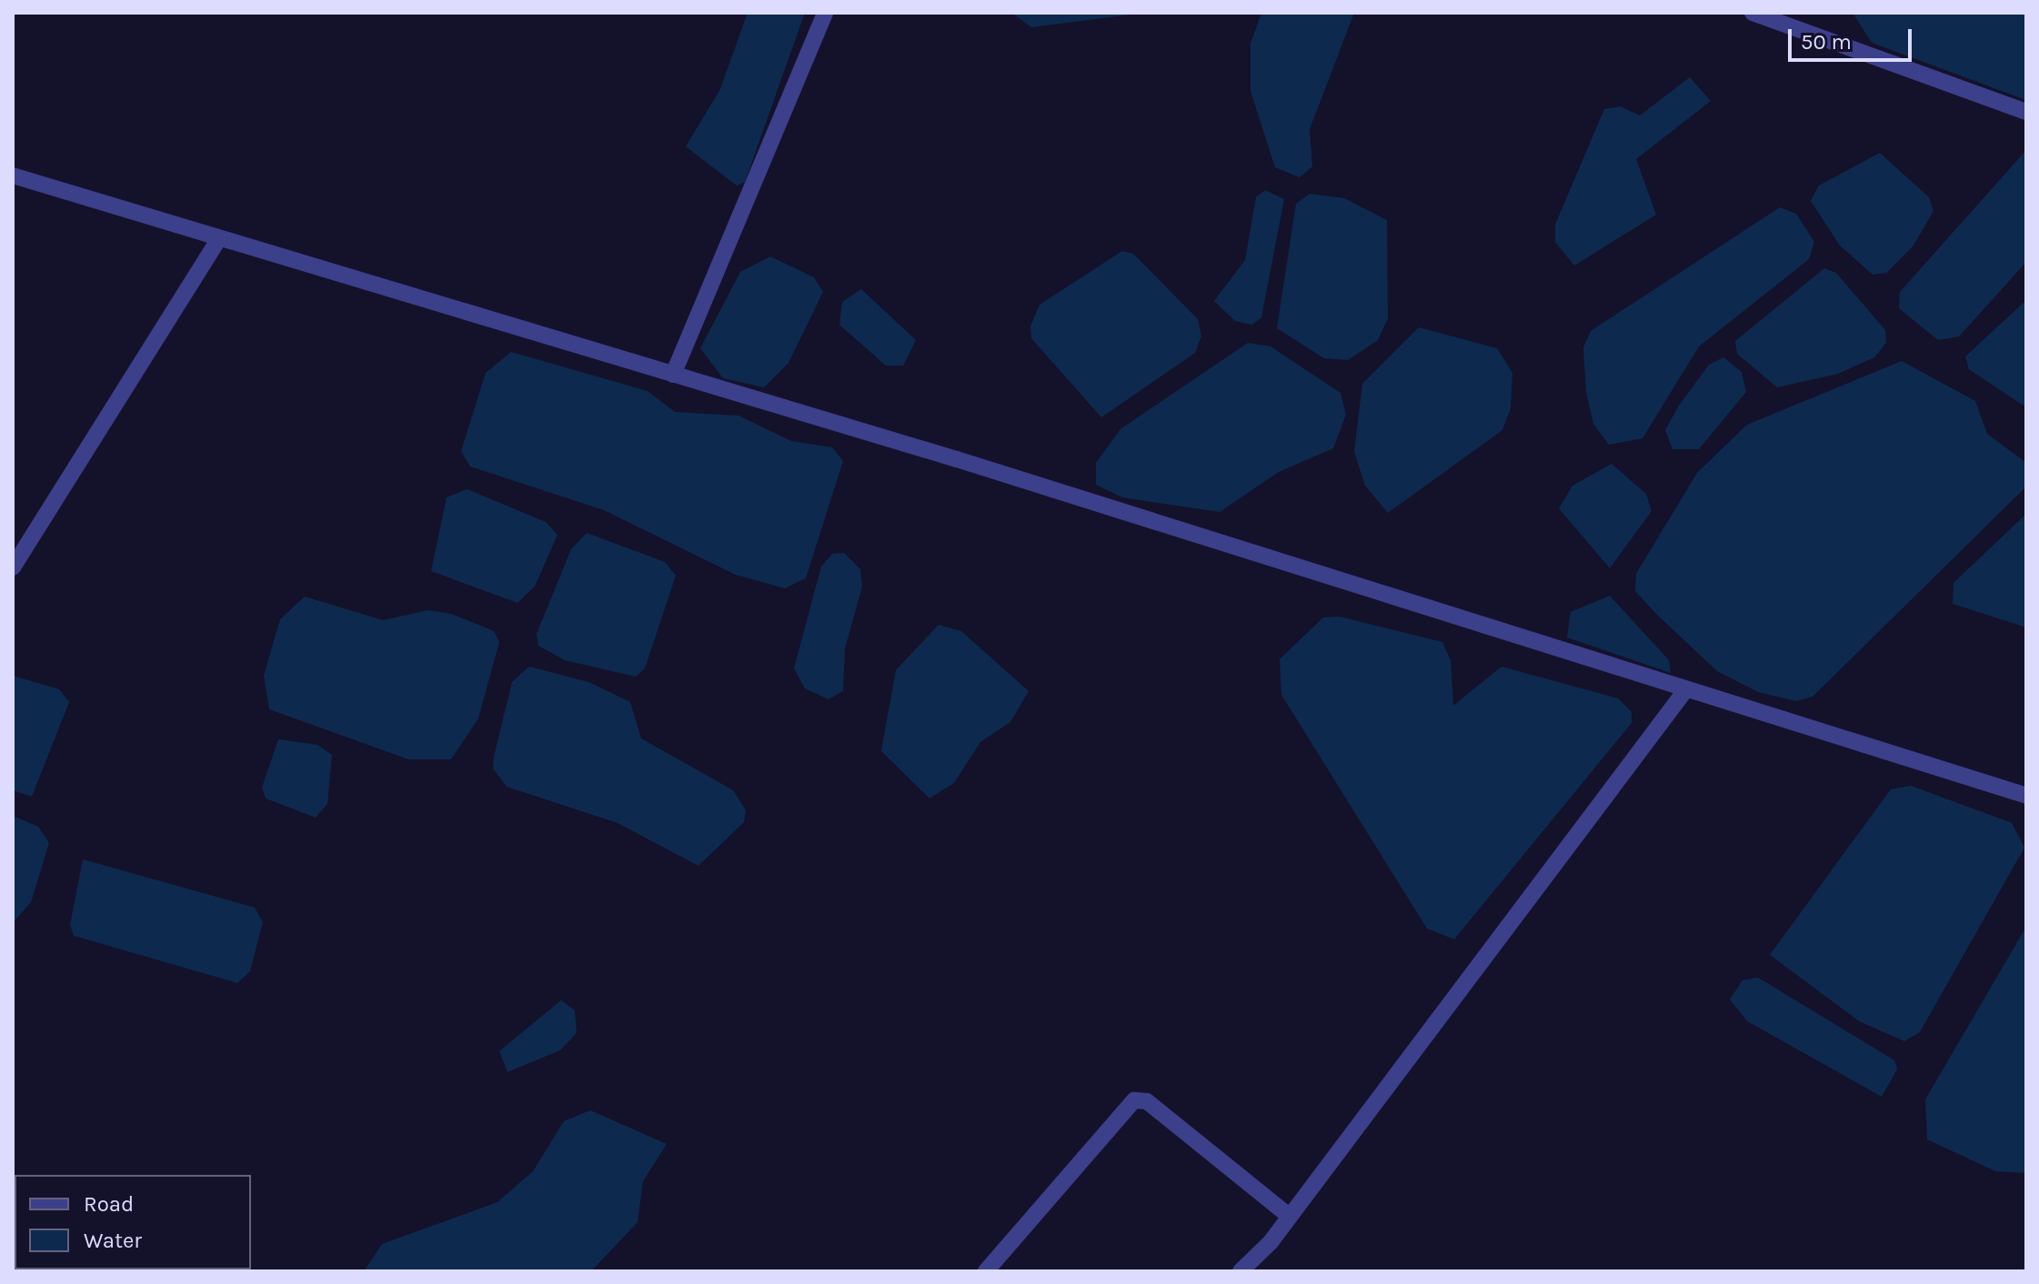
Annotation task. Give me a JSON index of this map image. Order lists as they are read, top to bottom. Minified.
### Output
{"legend":["Road","Water"],"scale_bar":"50 m"}
